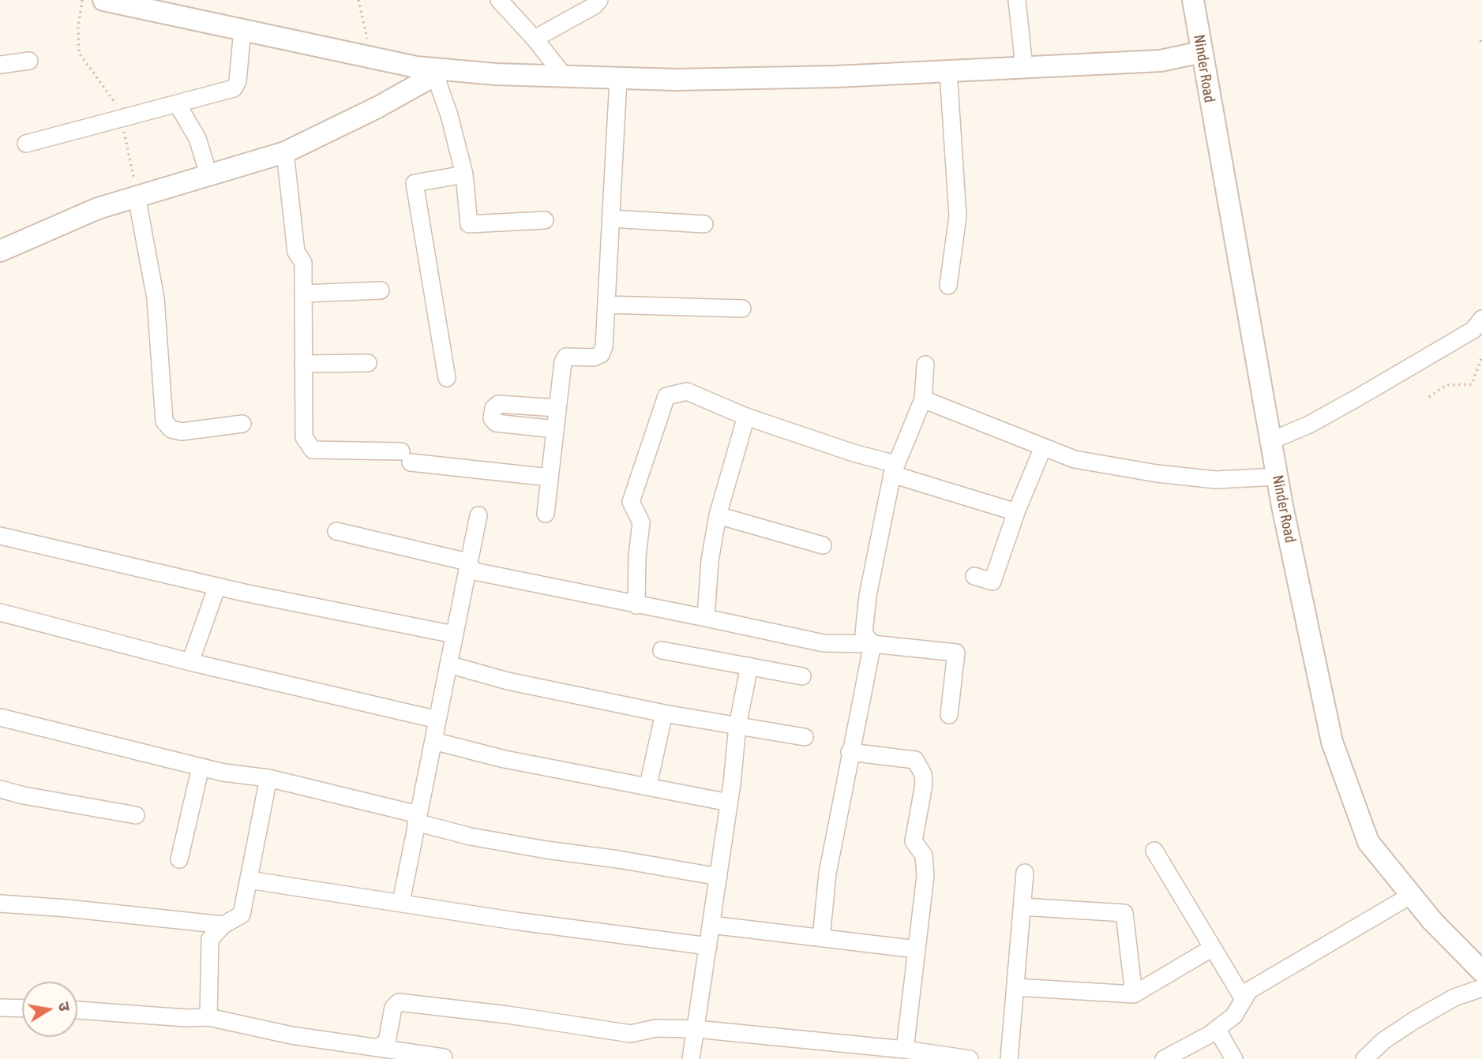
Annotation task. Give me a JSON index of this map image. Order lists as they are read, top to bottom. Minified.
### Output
{"streets":{"street":["Ninder Road"]},"north":"right"}
